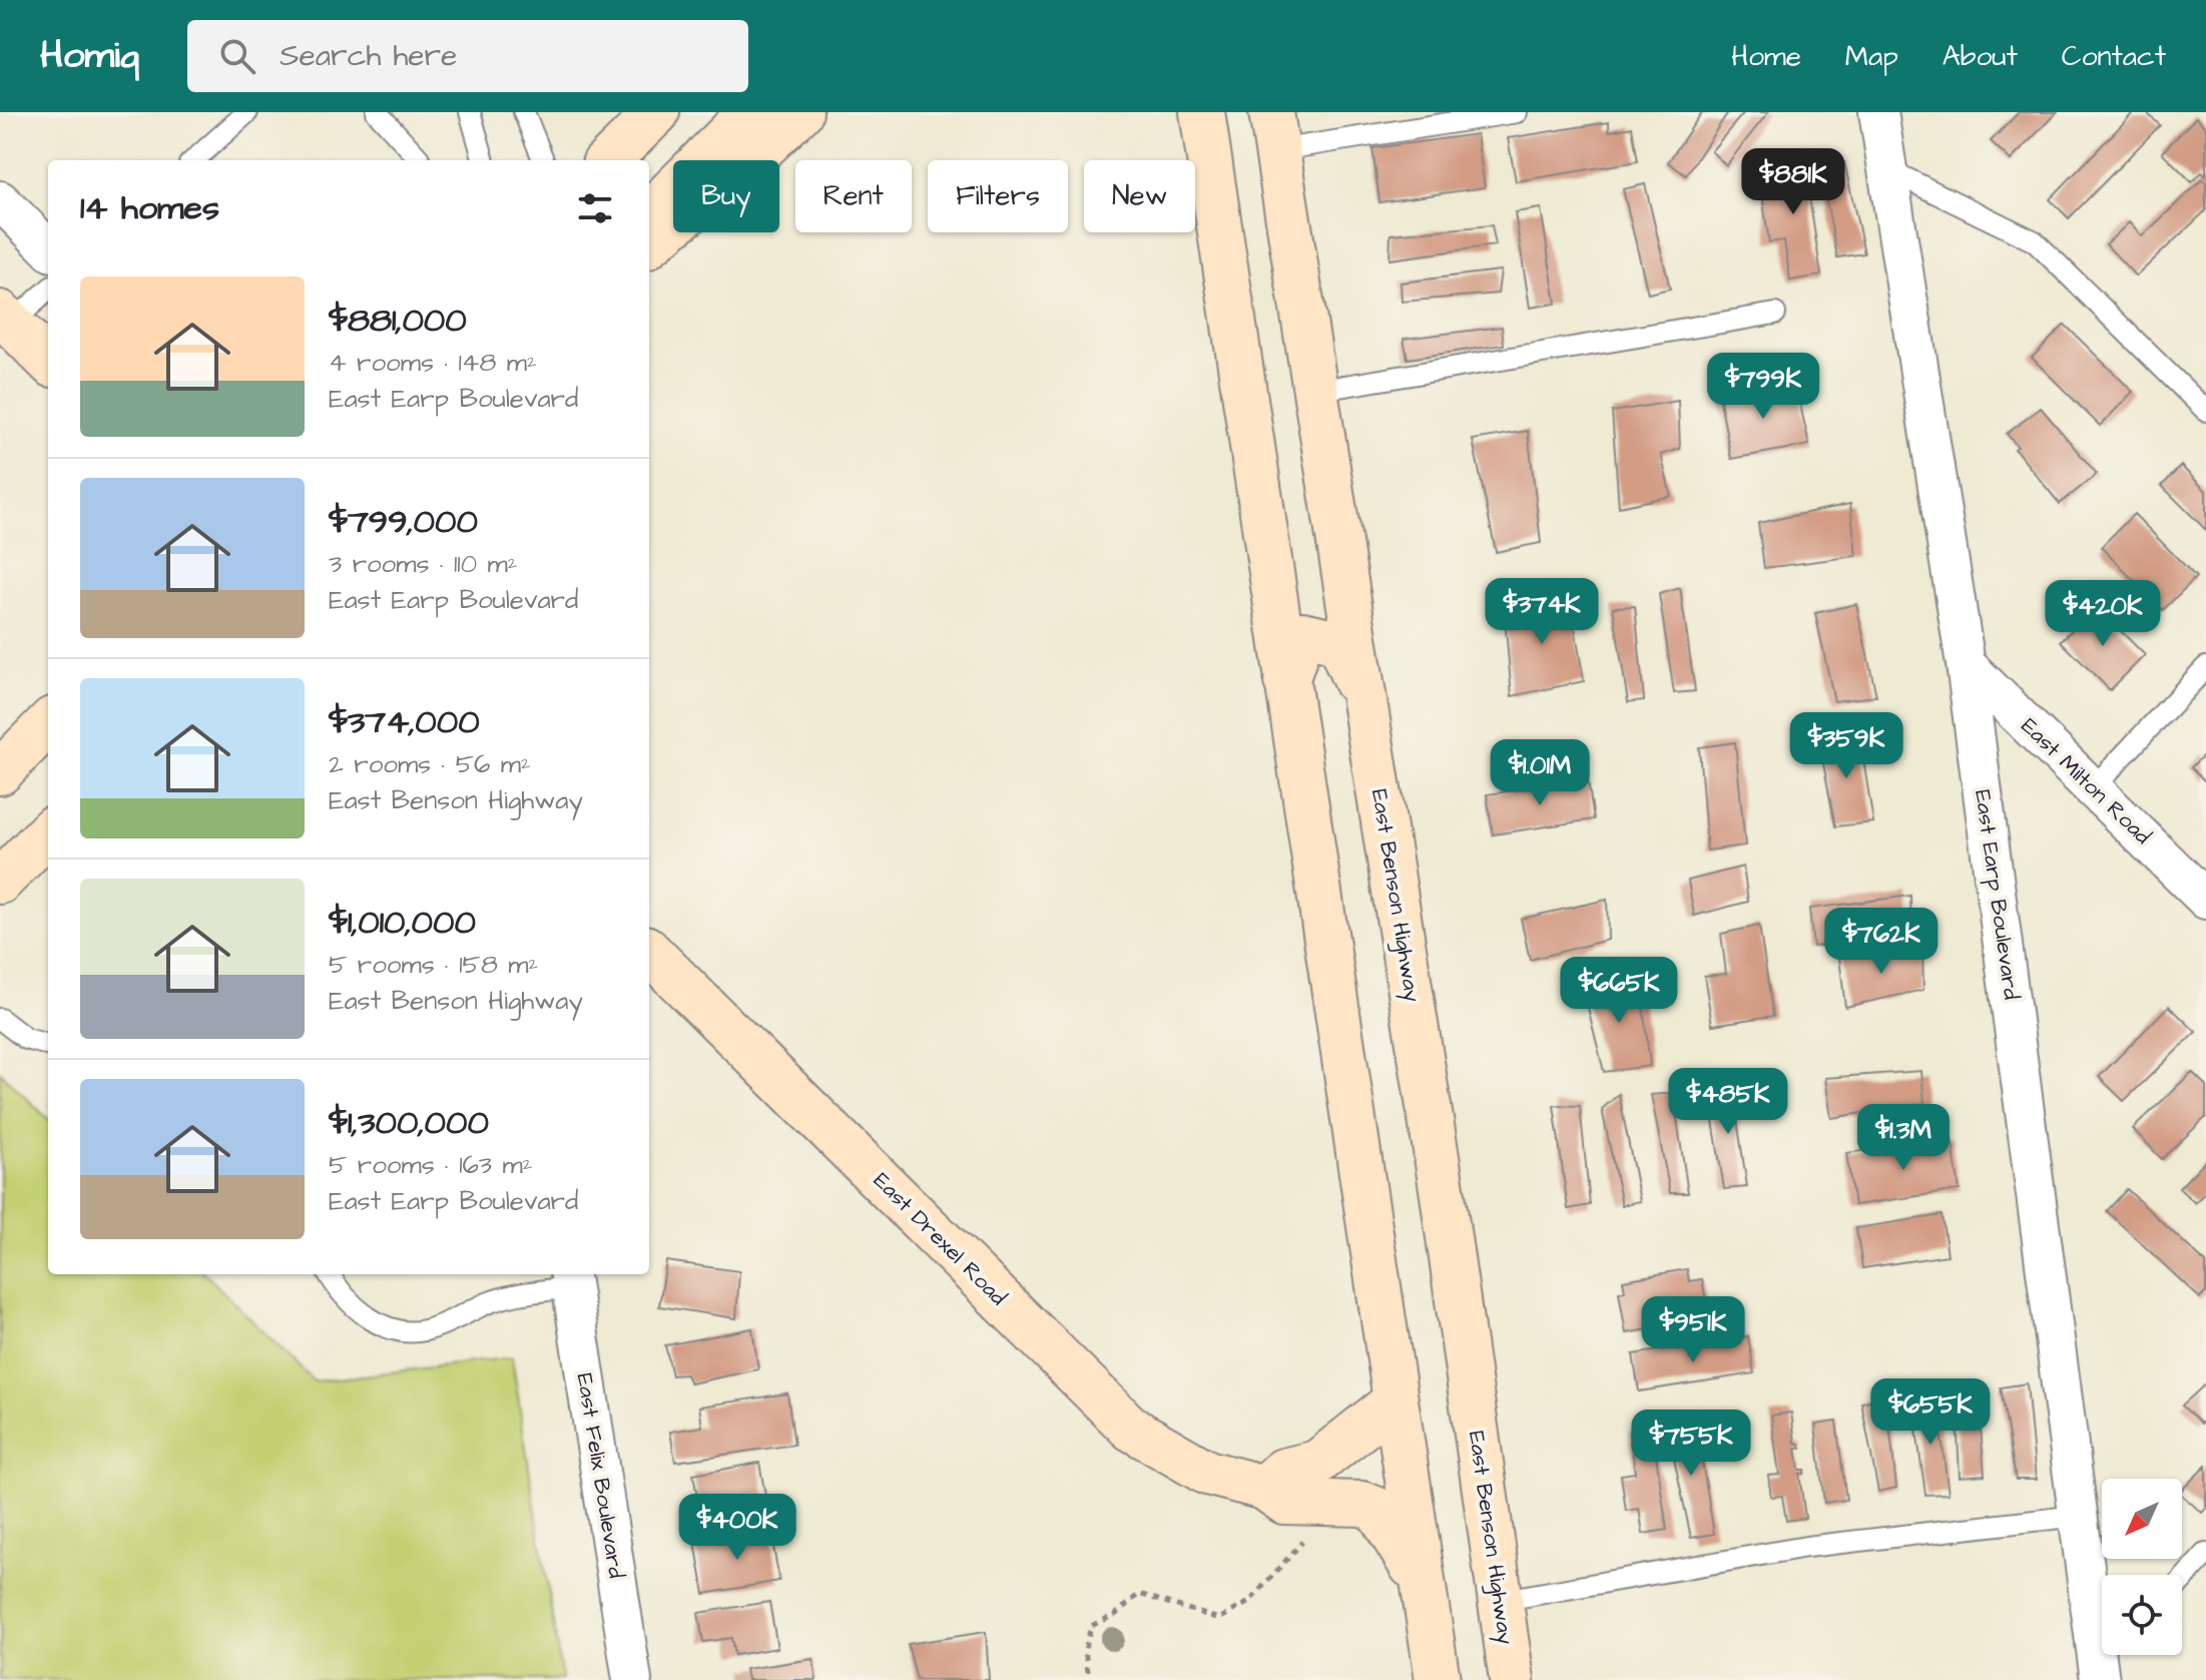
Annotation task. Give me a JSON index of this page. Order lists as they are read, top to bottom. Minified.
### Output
{"streets":{"main road":["East Benson Highway","East Drexel Road"],"street":["East Milton Road","East Earp Boulevard","East Felix Boulevard"]},"crossings":[["East Milton Road","East Earp Boulevard"]],"north":"bottom left","page":{"header":"Homiq","search":"Search here","nav":["Home","Map","About","Contact"],"price":["$881K","$799K","$374K","$420K","$359K","$1.01M","$762K","$665K","$485K","$1.3M","$951K","$655K","$755K","$400K"],"chip":["Buy","Rent","Filters","New"],"heading":"14 homes","list":[{"name":"$881,000","note":"4 rooms · 148 m² · East Earp Boulevard"},{"name":"$799,000","note":"3 rooms · 110 m² · East Earp Boulevard"},{"name":"$374,000","note":"2 rooms · 56 m² · East Benson Highway"},{"name":"$1,010,000","note":"5 rooms · 158 m² · East Benson Highway"},{"name":"$1,300,000","note":"5 rooms · 163 m² · East Earp Boulevard"}]}}
